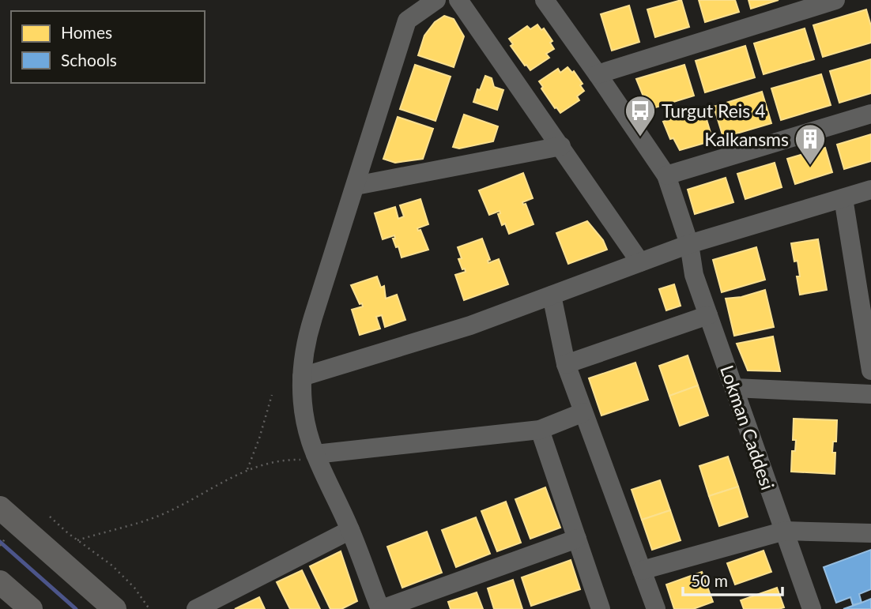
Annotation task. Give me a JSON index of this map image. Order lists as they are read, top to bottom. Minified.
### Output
{"streets":{"street":["Lokman Caddesi"]},"places":{"bus stop":["Turgut Reis 4"],"building":["Kalkansms"]},"legend":["Homes","Schools"],"scale_bar":"50 m"}
